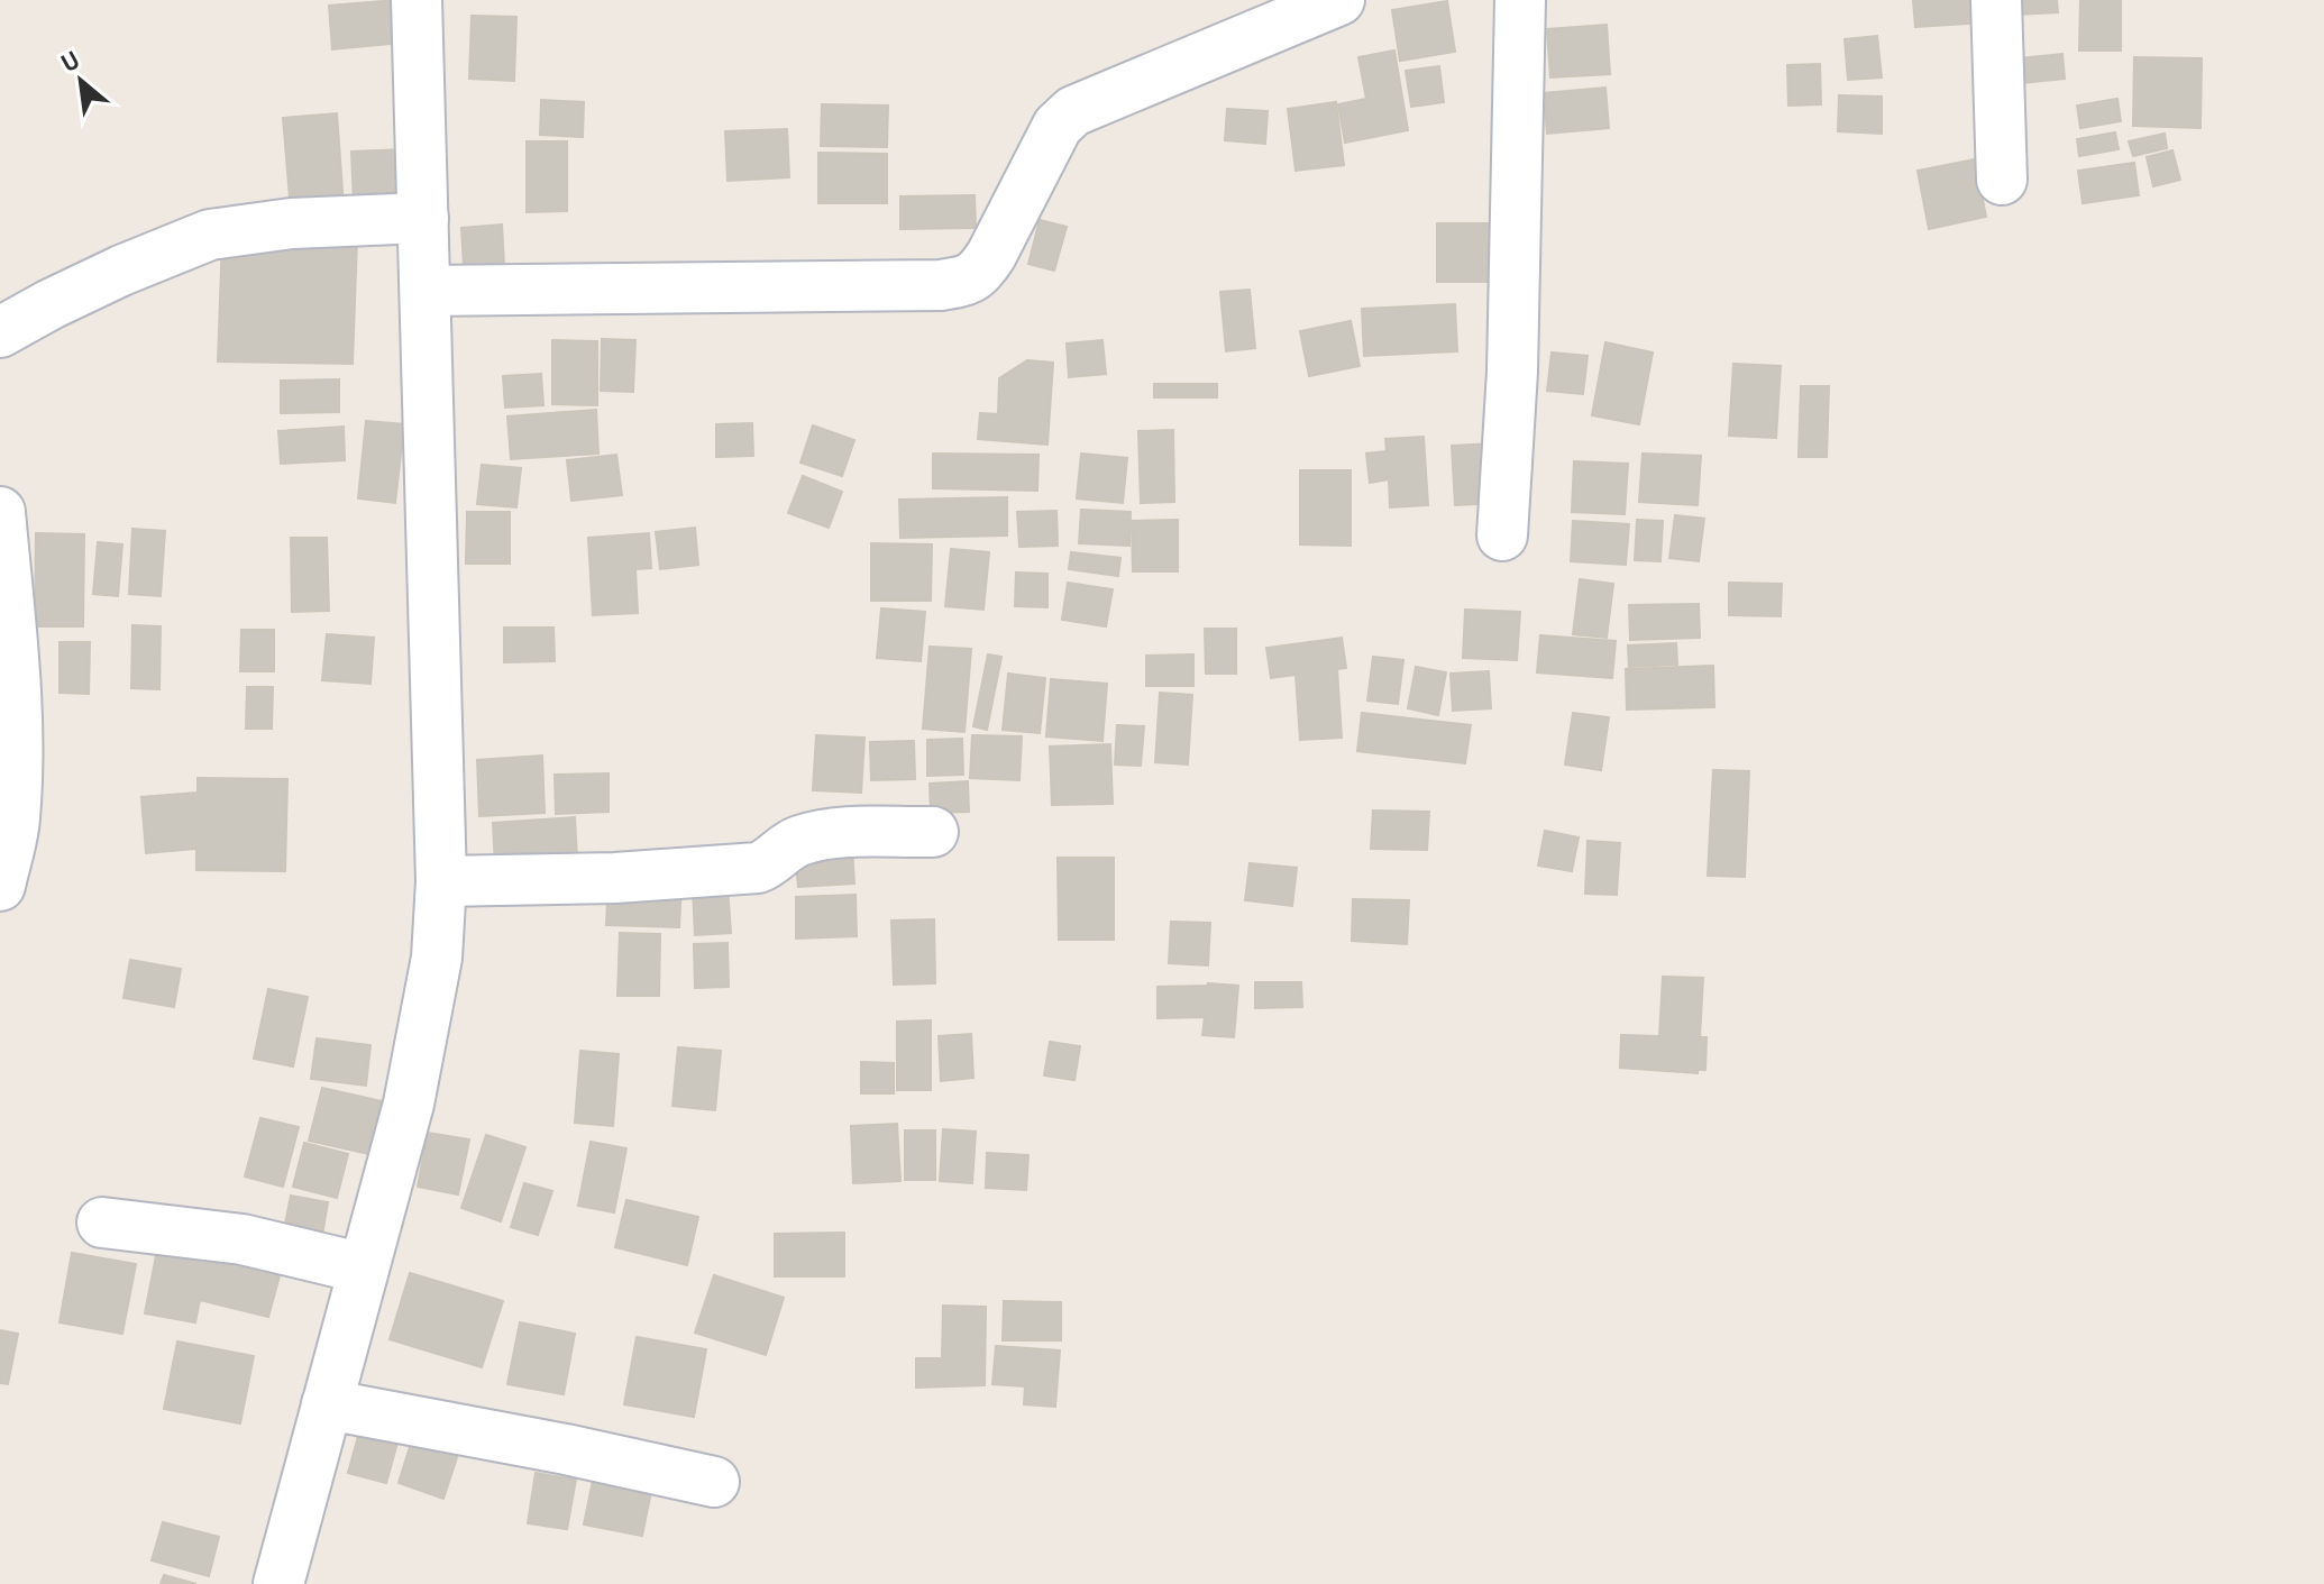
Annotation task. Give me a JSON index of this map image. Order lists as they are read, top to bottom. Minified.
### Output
{"north":"top left"}
